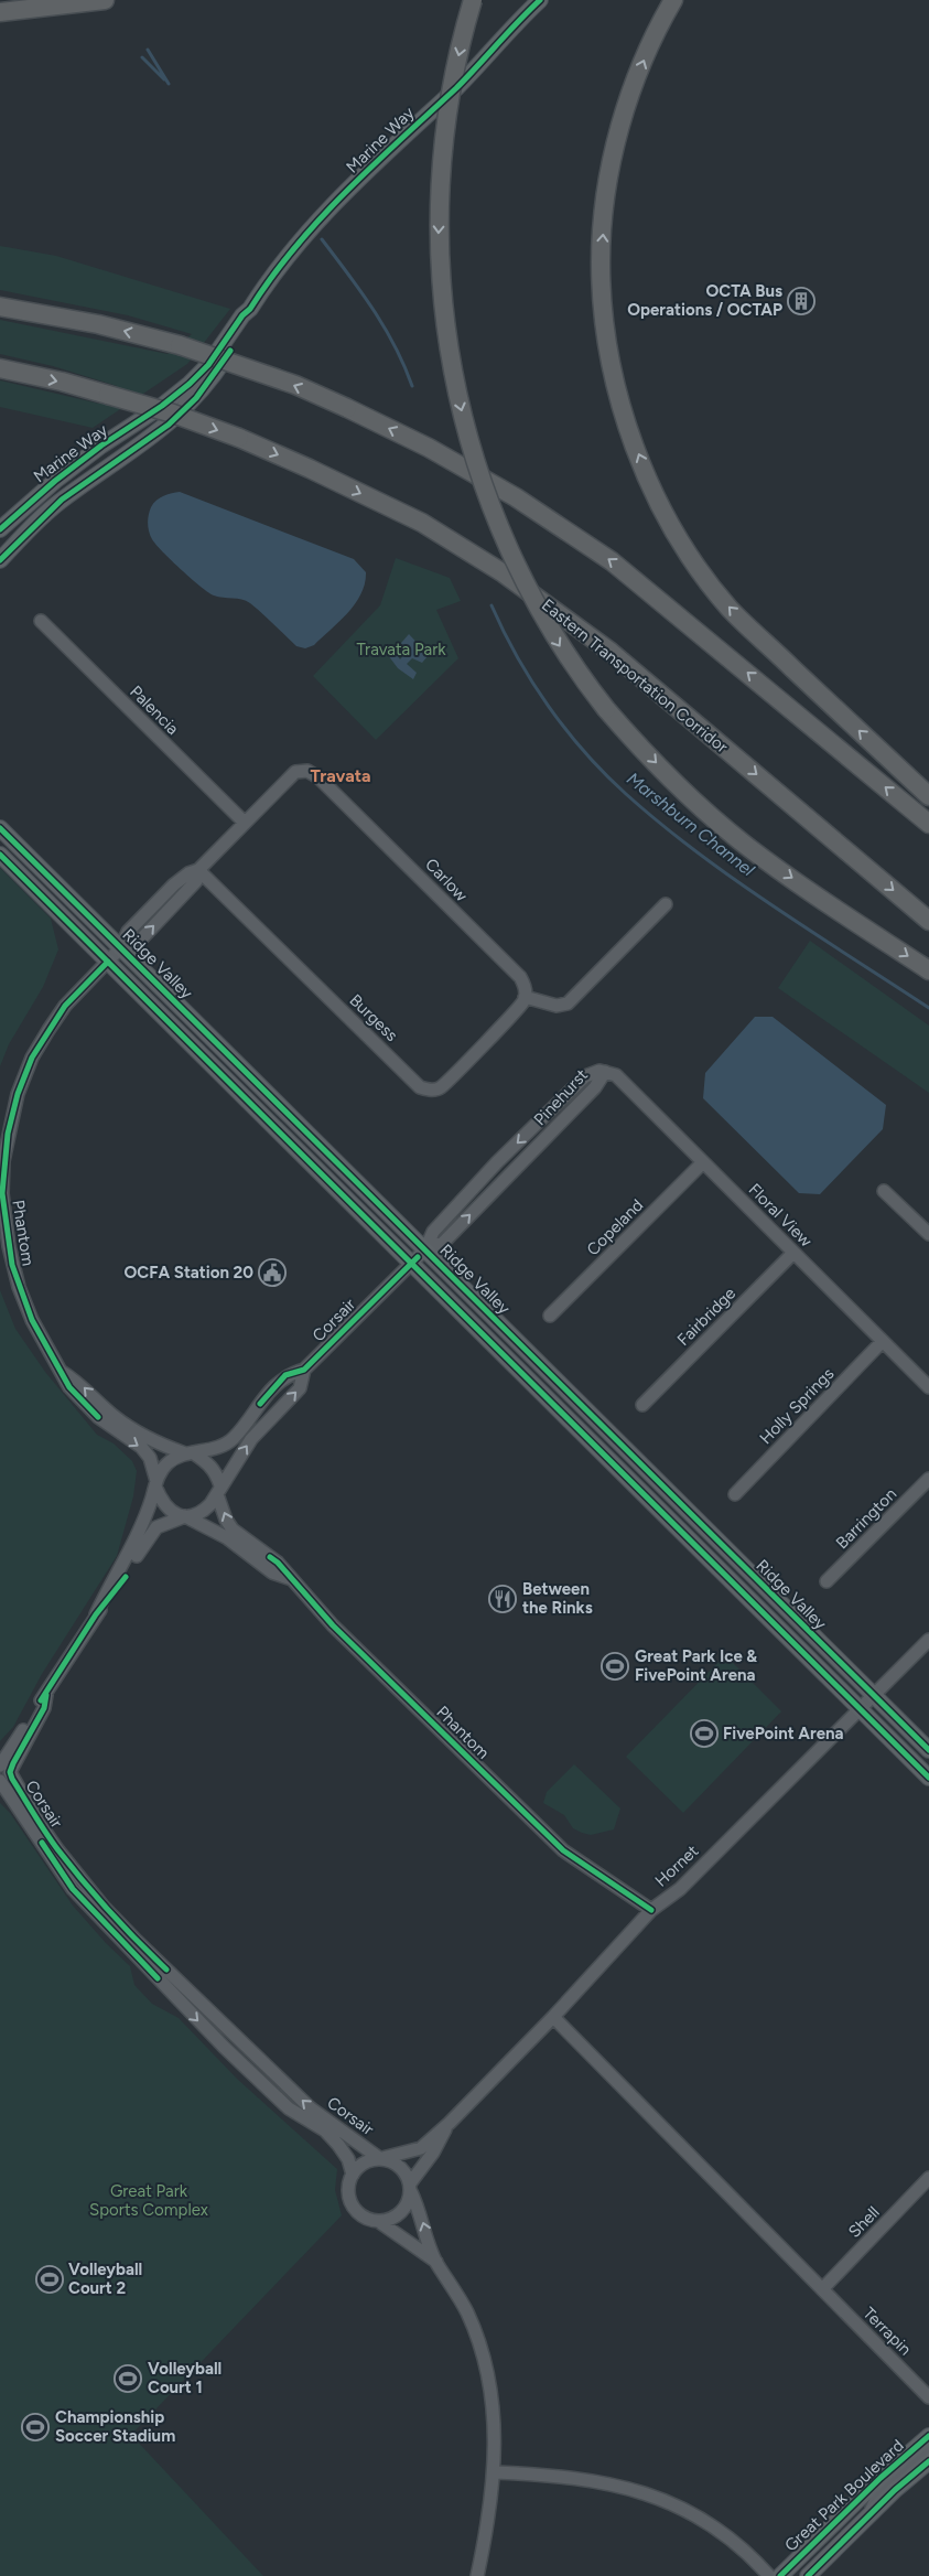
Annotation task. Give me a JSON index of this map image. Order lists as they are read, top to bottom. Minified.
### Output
{"streets":{"highway":["Eastern Transportation Corridor"],"main road":["Marine Way","Ridge Valley","Great Park Boulevard"],"street":["Palencia","Carlow","Burgess","Pinehurst","Floral View","Copeland","Phantom","Fairbridge","Corsair","Holly Springs","Barrington","Hornet","Shell","Terrapin"]},"crossings":[["Palencia","Carlow"],["Carlow","Ridge Valley"],["Carlow","Burgess"],["Carlow","Phantom"],["Ridge Valley","Pinehurst"],["Ridge Valley","Phantom"],["Ridge Valley","Corsair"],["Ridge Valley","Hornet"],["Pinehurst","Floral View"],["Pinehurst","Corsair"],["Floral View","Copeland"],["Floral View","Fairbridge"],["Floral View","Holly Springs"],["Phantom","Corsair"],["Phantom","Hornet"],["Corsair","Hornet"],["Hornet","Terrapin"],["Shell","Terrapin"]],"districts":["Travata"],"water":["Marshburn Channel"],"parks":["Travata Park","Great Park Sports Complex"],"places":{"building":["OCTA Bus Operations / OCTAP"],"public building":["OCFA Station 20"],"restaurant":["Between the Rinks"],"sports":["Great Park Ice & FivePoint Arena","FivePoint Arena","Volleyball Court 2","Volleyball Court 1","Championship Soccer Stadium"]}}
